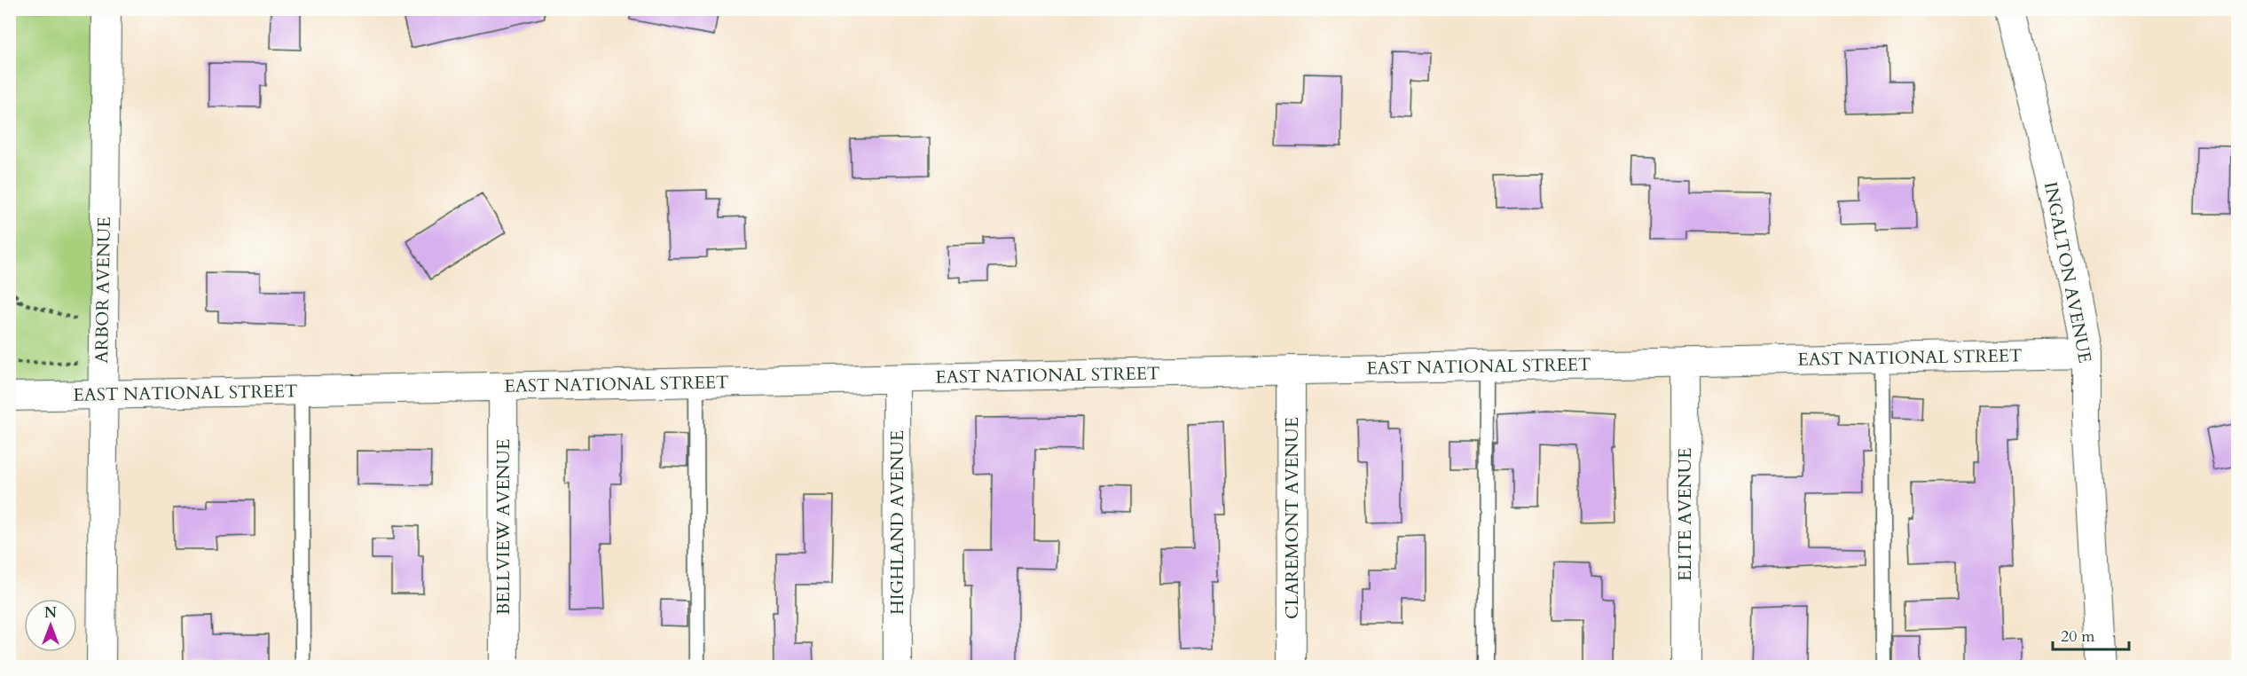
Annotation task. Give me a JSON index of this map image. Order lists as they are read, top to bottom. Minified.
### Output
{"streets":{"street":["INGALTON AVENUE","ARBOR AVENUE","EAST NATIONAL STREET","ELITE AVENUE","CLAREMONT AVENUE","HIGHLAND AVENUE","BELLVIEW AVENUE"]},"crossings":[["INGALTON AVENUE","EAST NATIONAL STREET"],["ARBOR AVENUE","EAST NATIONAL STREET"],["EAST NATIONAL STREET","ELITE AVENUE"],["EAST NATIONAL STREET","CLAREMONT AVENUE"],["EAST NATIONAL STREET","HIGHLAND AVENUE"],["EAST NATIONAL STREET","BELLVIEW AVENUE"]],"scale_bar":"20 m","north":"top"}
